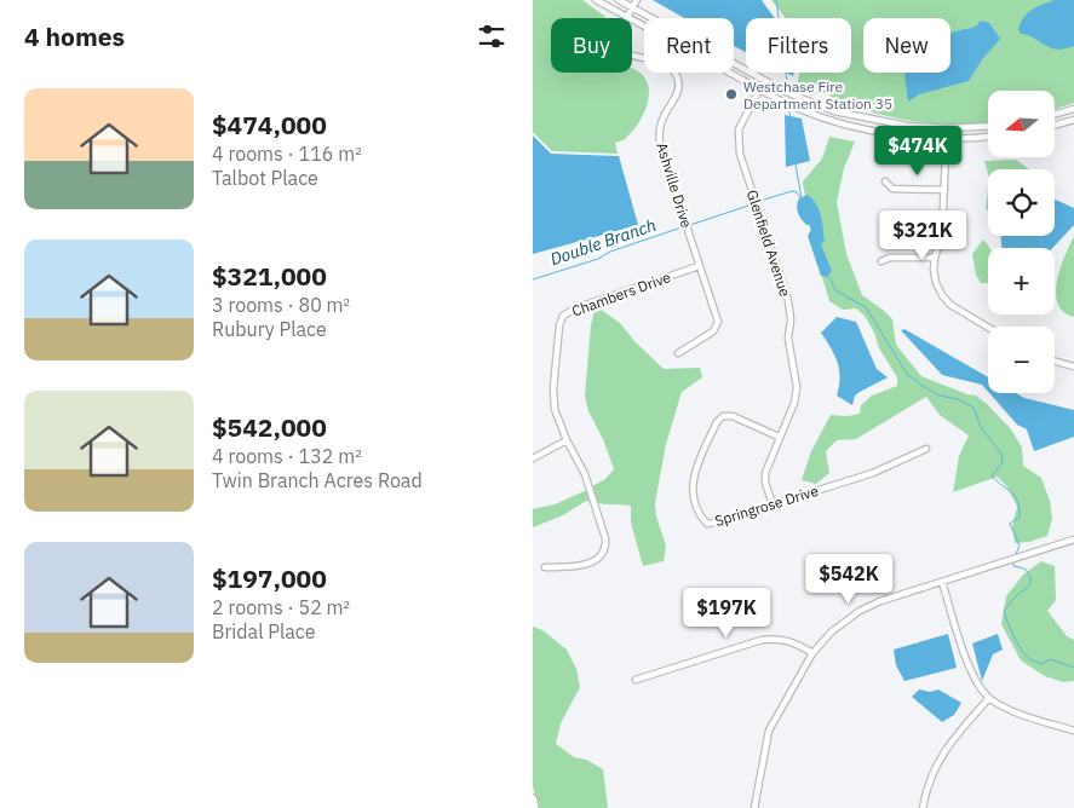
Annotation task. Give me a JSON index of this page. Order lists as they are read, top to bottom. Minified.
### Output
{"streets":{"street":["Ashville Drive","Glenfield Avenue","Chambers Drive","Springrose Drive"]},"crossings":[["Ashville Drive","Chambers Drive"],["Glenfield Avenue","Springrose Drive"]],"water":["Double Branch"],"places":["Westchase Fire Department Station 35"],"north":"left","page":{"heading":"4 homes","chip":["Buy","Rent","Filters","New"],"list":[{"name":"$474,000","note":"4 rooms · 116 m² · Talbot Place"},{"name":"$321,000","note":"3 rooms · 80 m² · Rubury Place"},{"name":"$542,000","note":"4 rooms · 132 m² · Twin Branch Acres Road"},{"name":"$197,000","note":"2 rooms · 52 m² · Bridal Place"}],"map_buttons":["+","−"],"price":["$474K","$321K","$542K","$197K"]}}
